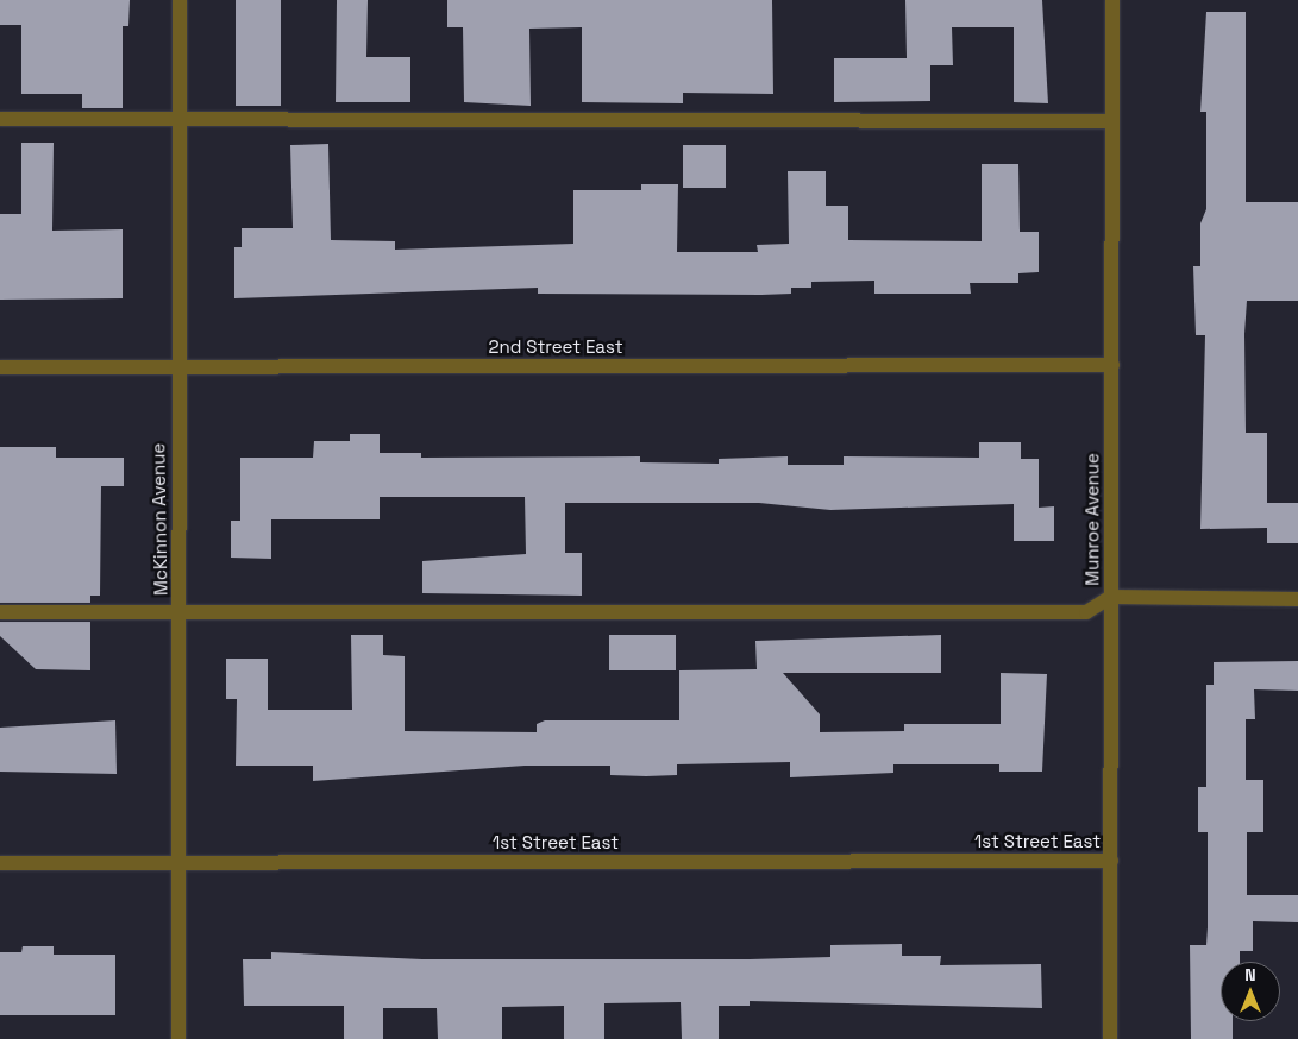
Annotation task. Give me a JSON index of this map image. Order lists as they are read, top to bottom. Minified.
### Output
{"streets":{"street":["2nd Street East","McKinnon Avenue","Munroe Avenue","1st Street East"]},"crossings":[["2nd Street East","McKinnon Avenue"],["2nd Street East","Munroe Avenue"],["McKinnon Avenue","1st Street East"],["Munroe Avenue","1st Street East"]],"north":"top"}
